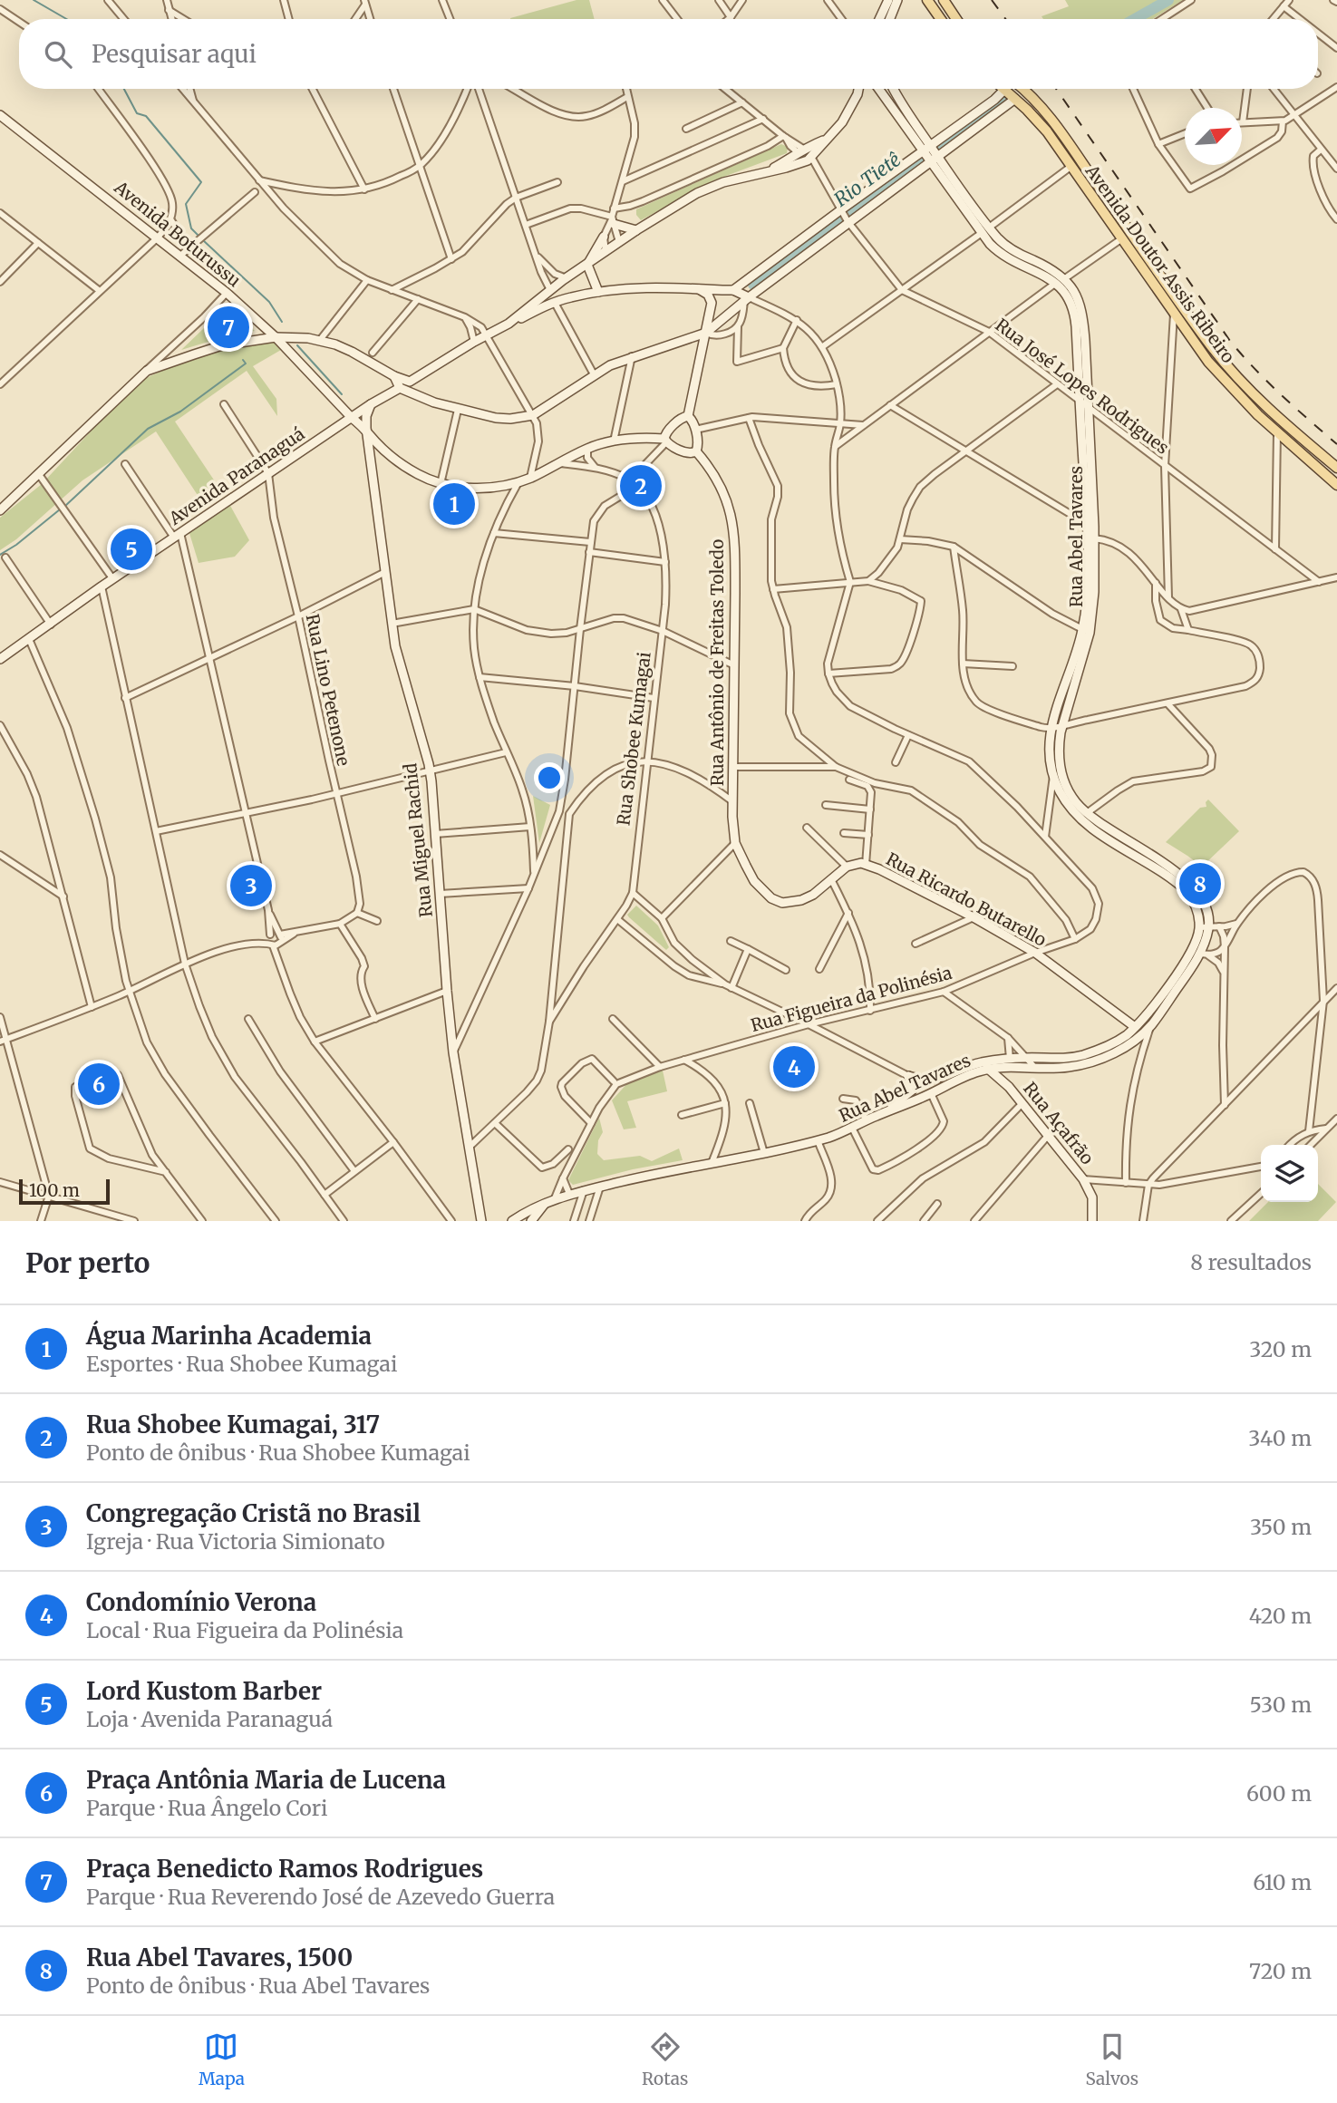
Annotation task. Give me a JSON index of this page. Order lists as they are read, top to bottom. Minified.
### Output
{"streets":{"main road":["Avenida Doutor Assis Ribeiro"],"street":["Avenida Boturussu","Rua José Lopes Rodrigues","Avenida Paranaguá","Rua Abel Tavares","Rua Antônio de Freitas Toledo","Rua Lino Petenone","Rua Shobee Kumagai","Rua Miguel Rachid","Rua Ricardo Butarello","Rua Figueira da Polinésia","Rua Açafrão"]},"crossings":[["Avenida Boturussu","Avenida Paranaguá"],["Rua José Lopes Rodrigues","Rua Abel Tavares"],["Avenida Paranaguá","Rua Lino Petenone"],["Avenida Paranaguá","Rua Miguel Rachid"],["Rua Abel Tavares","Rua Ricardo Butarello"],["Rua Abel Tavares","Rua Figueira da Polinésia"],["Rua Abel Tavares","Rua Açafrão"],["Rua Ricardo Butarello","Rua Figueira da Polinésia"]],"water":["Rio Tietê"],"scale_bar":"100 m","north":"top right","page":{"search":"Pesquisar aqui","pins":["7","2","1","5","8","3","4","6"],"scale":"100 m","heading":["Por perto","8 resultados"],"list":[{"mark":"1","name":"Água Marinha Academia","note":"Esportes · Rua Shobee Kumagai","value":"320 m"},{"mark":"2","name":"Rua Shobee Kumagai, 317","note":"Ponto de ônibus · Rua Shobee Kumagai","value":"340 m"},{"mark":"3","name":"Congregação Cristã no Brasil","note":"Igreja · Rua Victoria Simionato","value":"350 m"},{"mark":"4","name":"Condomínio Verona","note":"Local · Rua Figueira da Polinésia","value":"420 m"},{"mark":"5","name":"Lord Kustom Barber","note":"Loja · Avenida Paranaguá","value":"530 m"},{"mark":"6","name":"Praça Antônia Maria de Lucena","note":"Parque · Rua Ângelo Cori","value":"600 m"},{"mark":"7","name":"Praça Benedicto Ramos Rodrigues","note":"Parque · Rua Reverendo José de Azevedo Guerra","value":"610 m"},{"mark":"8","name":"Rua Abel Tavares, 1500","note":"Ponto de ônibus · Rua Abel Tavares","value":"720 m"}],"nav":["Mapa","Rotas","Salvos"]}}
